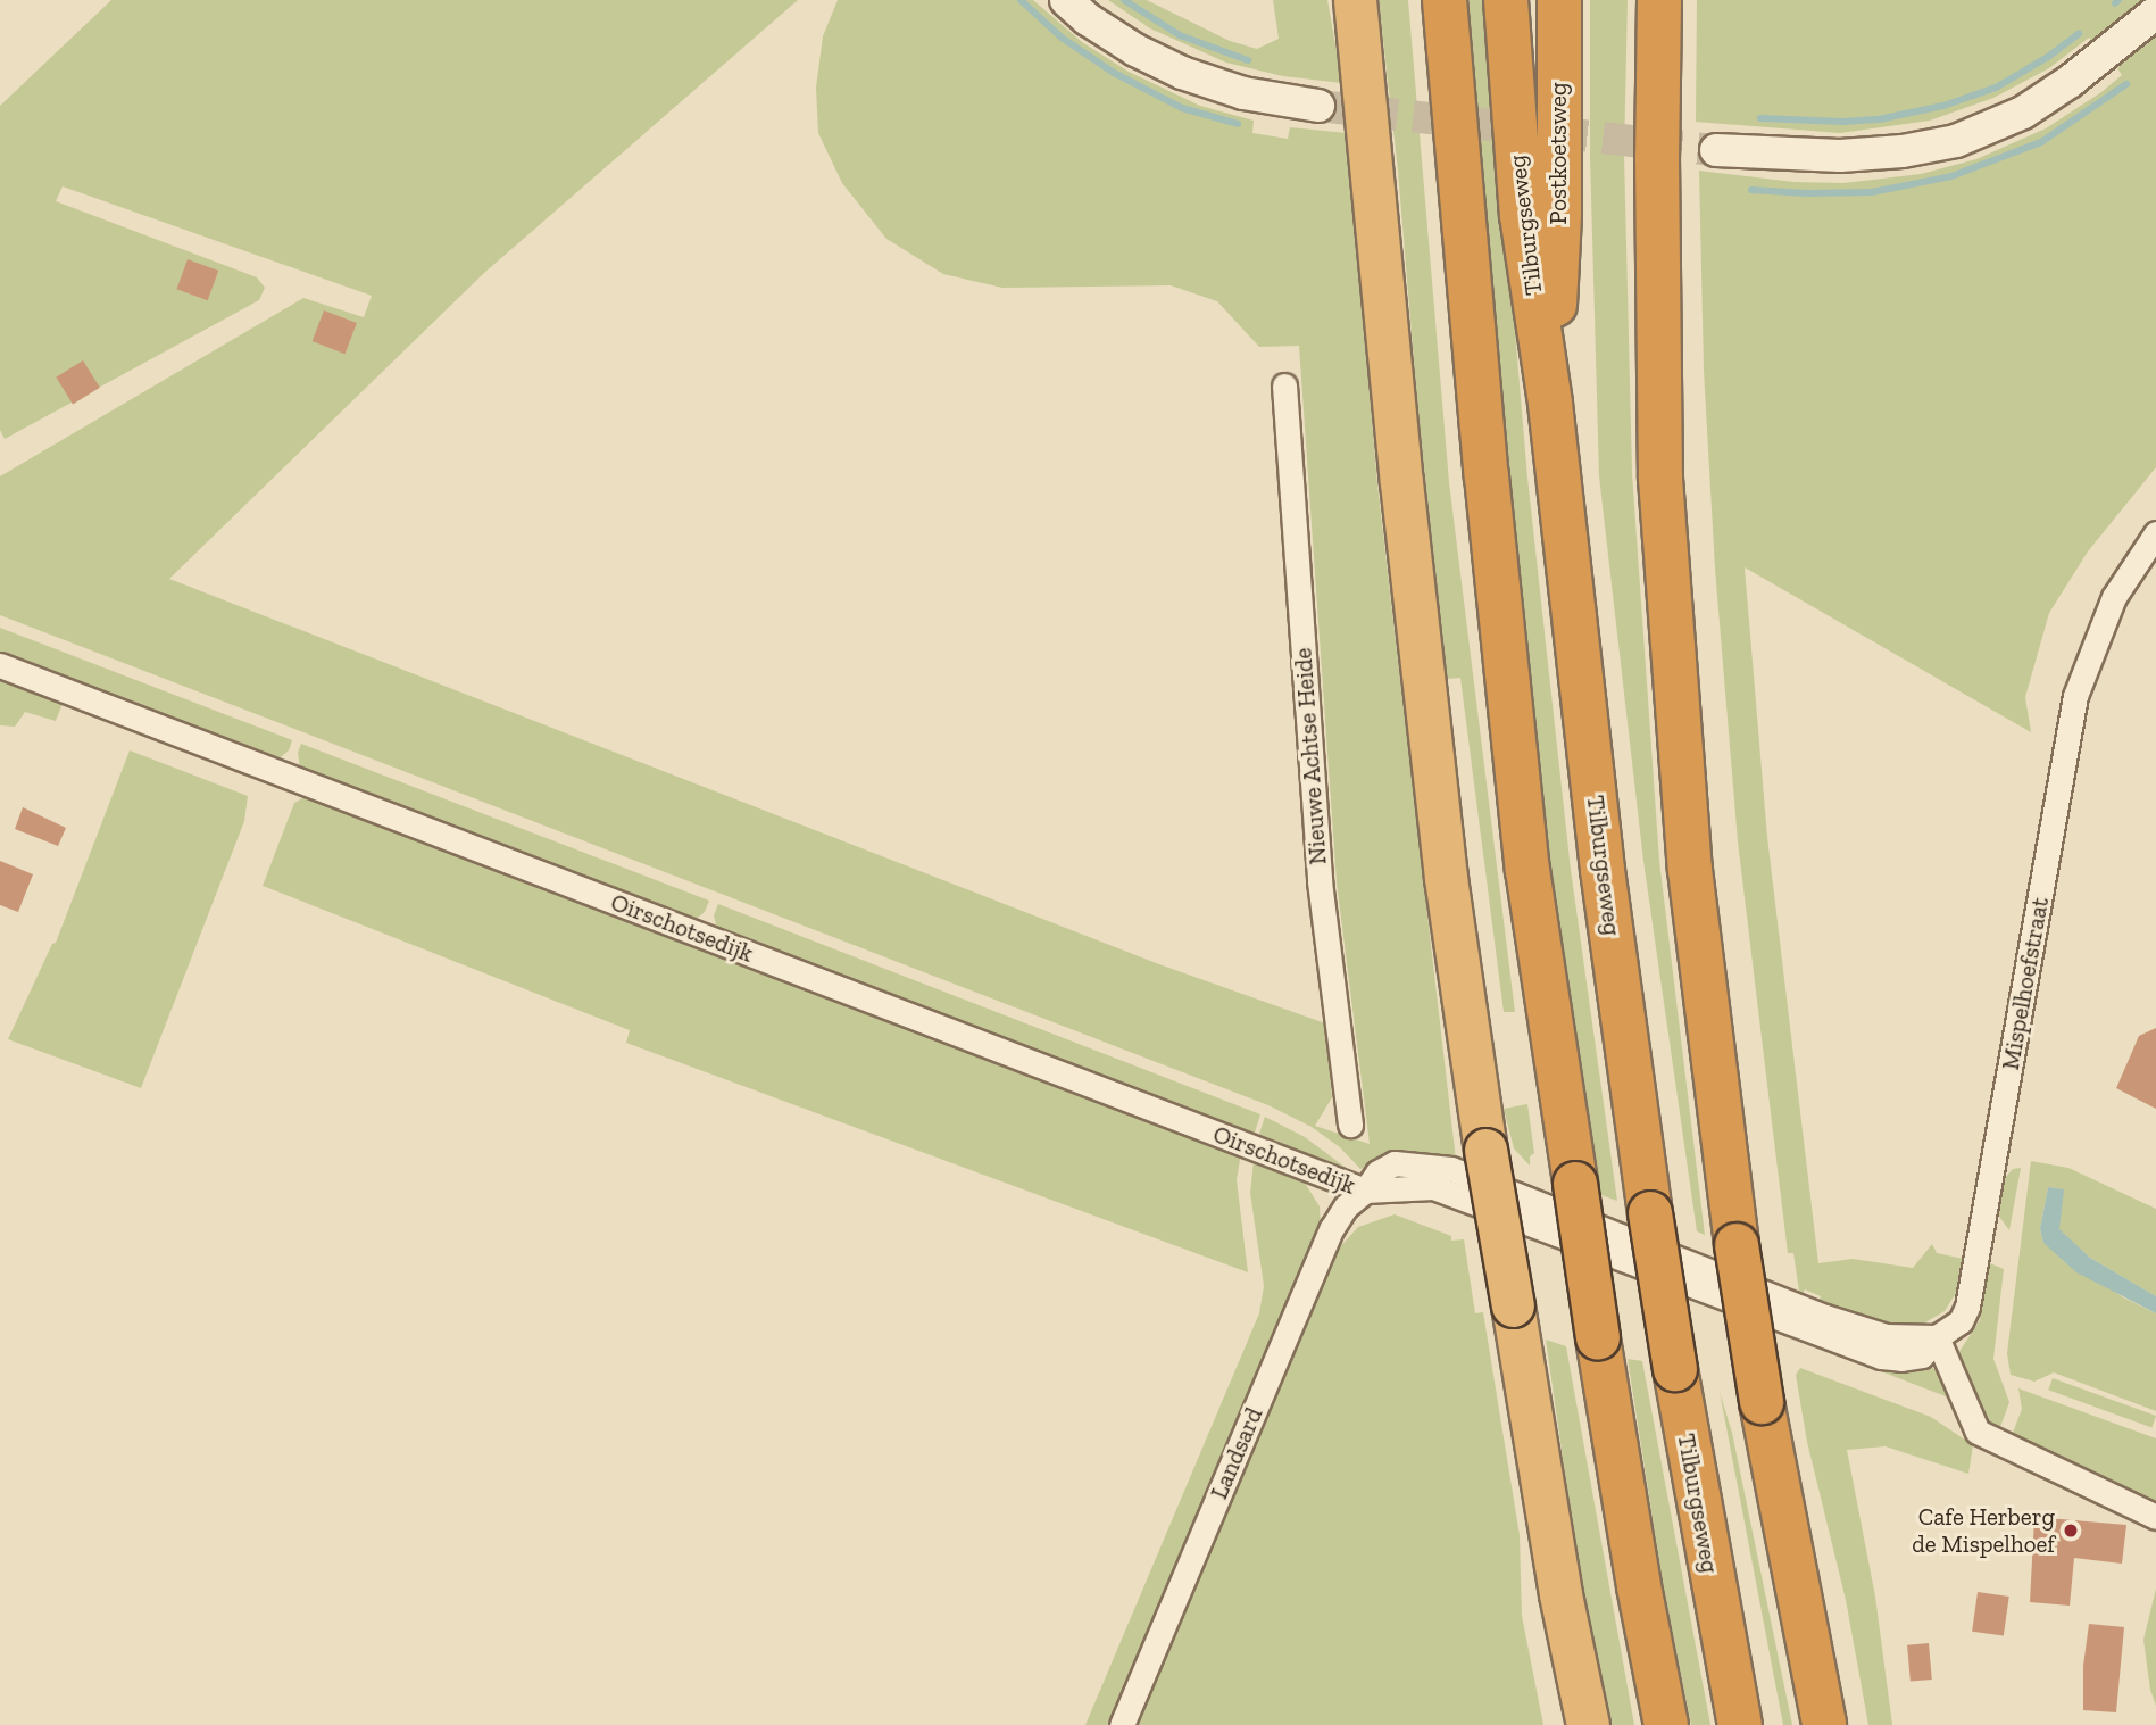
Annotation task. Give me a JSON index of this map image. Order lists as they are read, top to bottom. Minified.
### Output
{"streets":{"highway":["Postkoetsweg","Tilburgseweg"],"street":["Nieuwe Achtse Heide","Oirschotsedijk","Mispelhoefstraat","Landsard"]},"crossings":[["Postkoetsweg","Tilburgseweg"],["Oirschotsedijk","Mispelhoefstraat"],["Oirschotsedijk","Landsard"]],"places":["Cafe Herberg de Mispelhoef"]}
